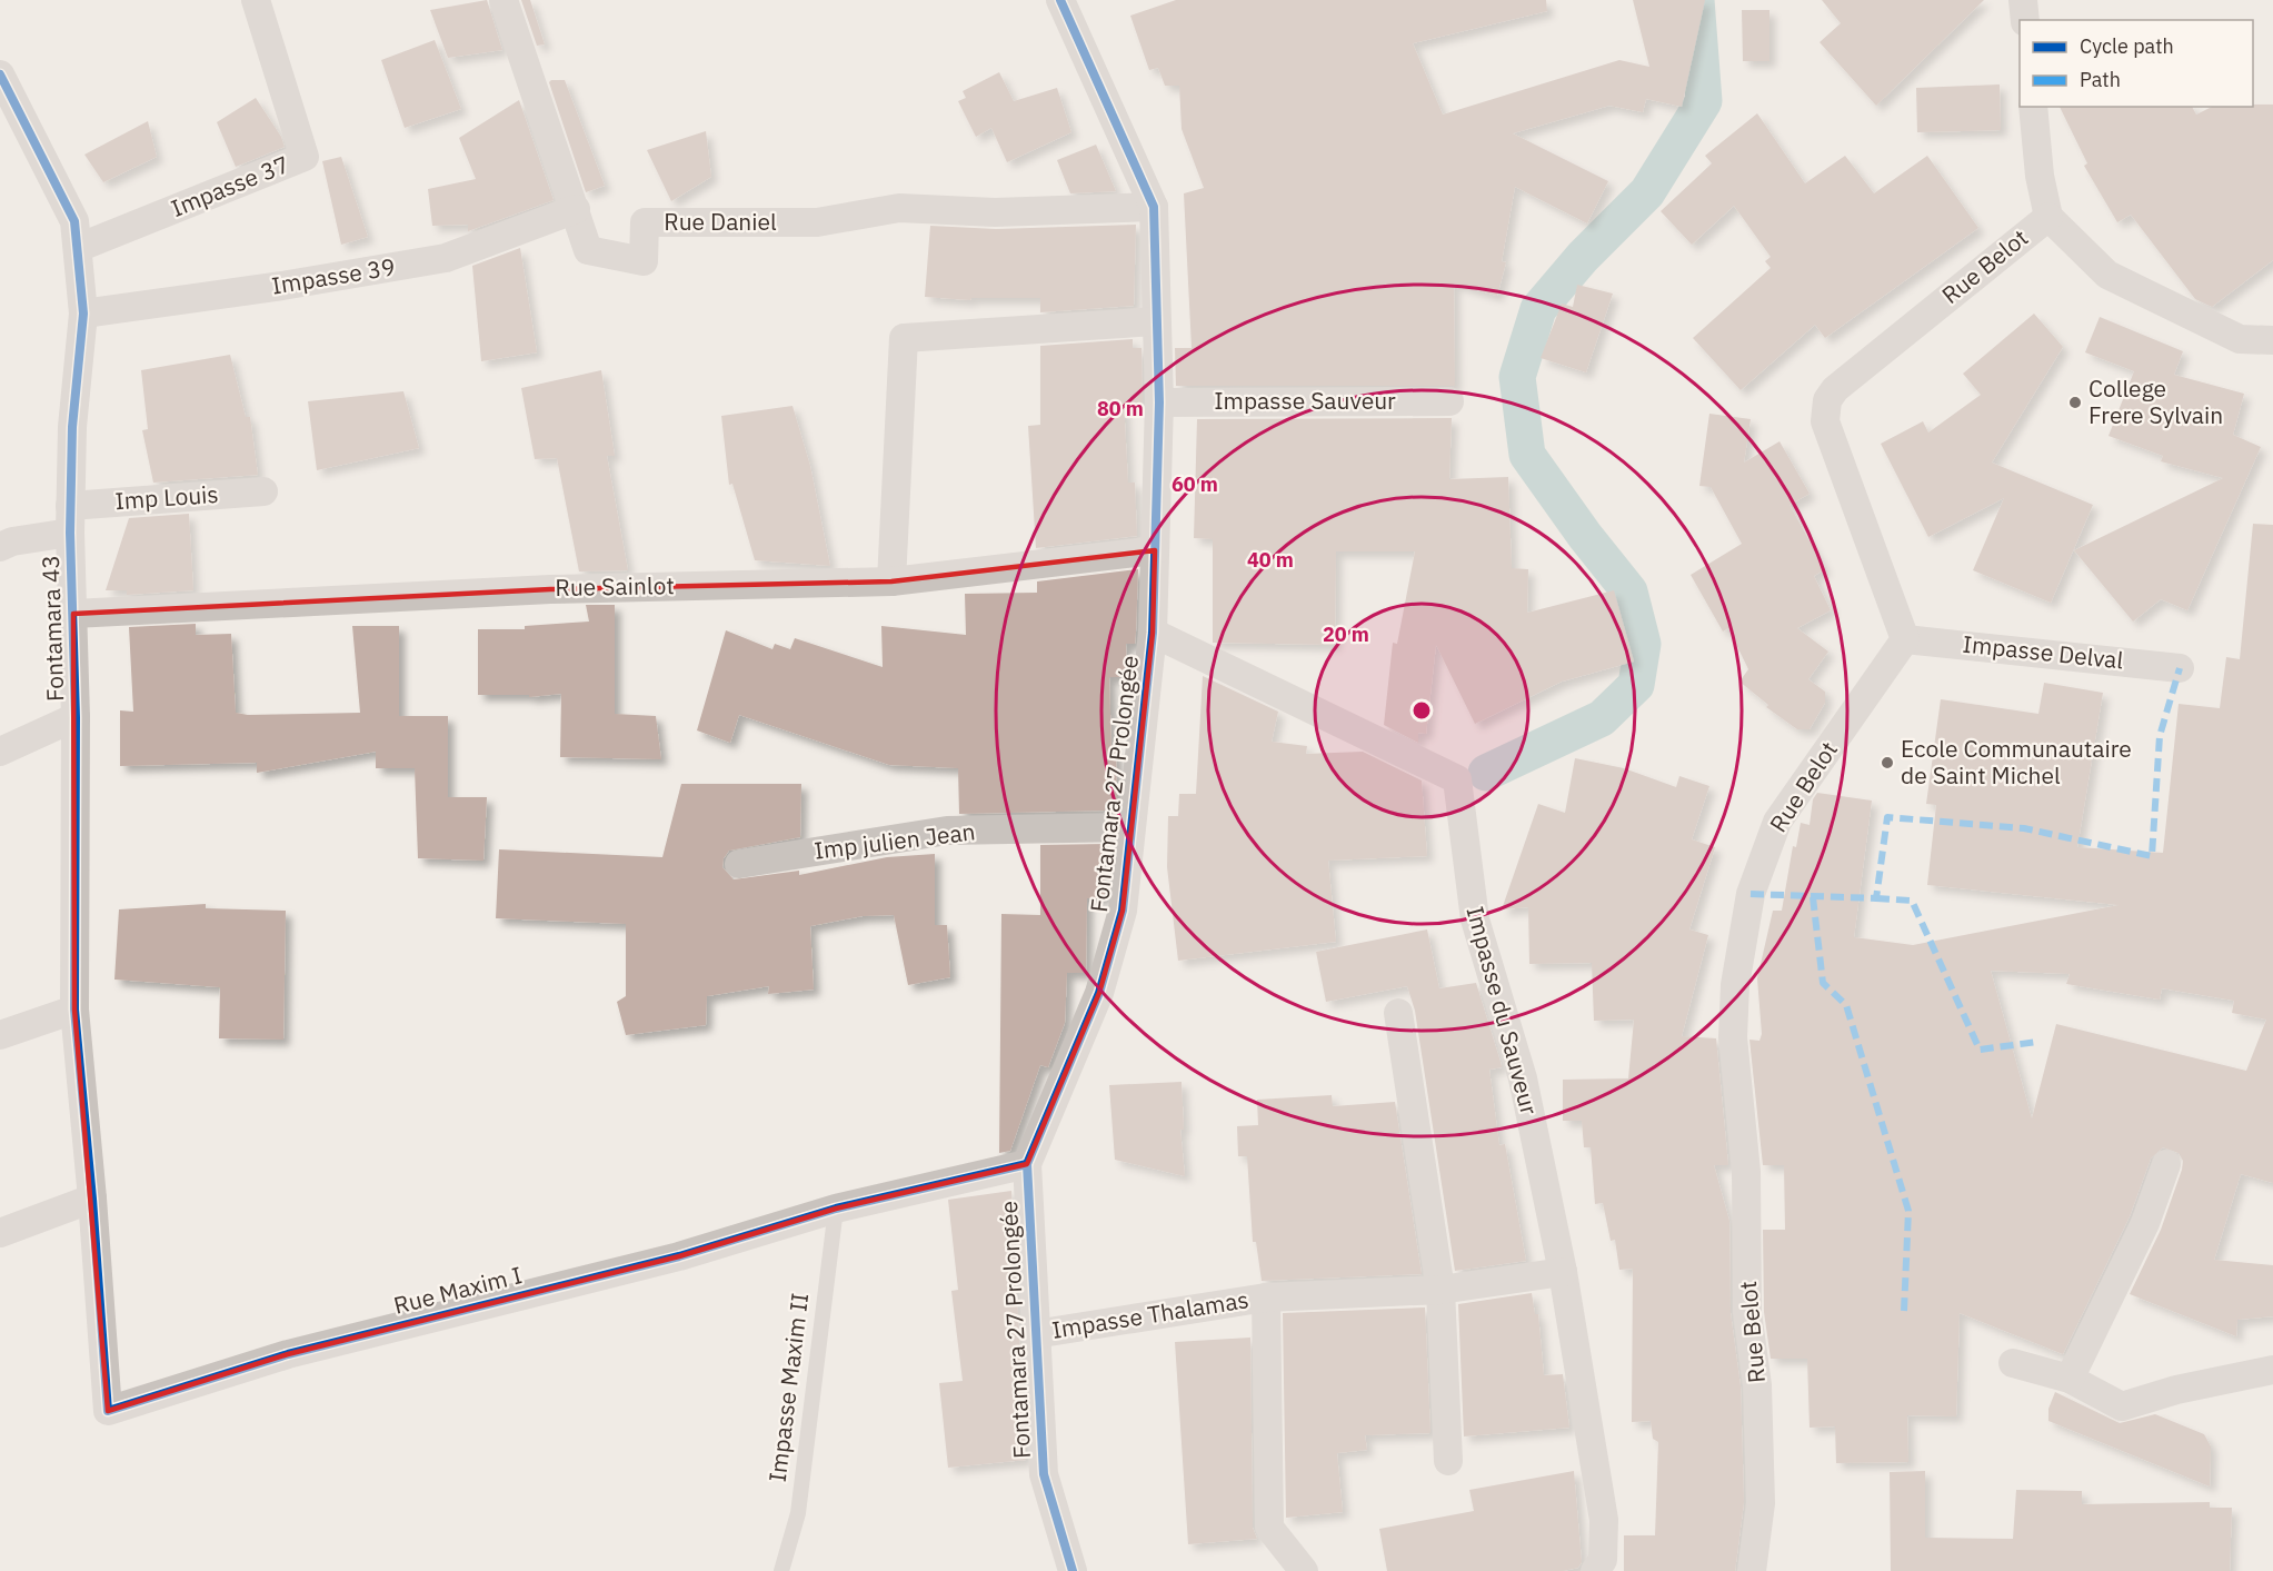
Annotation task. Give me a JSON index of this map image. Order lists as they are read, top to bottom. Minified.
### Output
{"streets":{"street":["Impasse 37","Rue Daniel","Rue Belot","Impasse 39","Impasse Sauveur","Imp Louis","Rue Sainlot","Fontamara 43","Impasse Delval","Fontamara 27 Prolongée","Imp julien Jean","Impasse du Sauveur","Rue Maxim I","Impasse Thalamas"],"lane":["Impasse Maxim II"]},"crossings":[["Impasse 37","Fontamara 43"],["Rue Daniel","Impasse 39"],["Rue Daniel","Fontamara 27 Prolongée"],["Rue Belot","Impasse Delval"],["Impasse 39","Fontamara 43"],["Impasse Sauveur","Fontamara 27 Prolongée"],["Imp Louis","Fontamara 43"],["Rue Sainlot","Fontamara 43"],["Rue Sainlot","Fontamara 27 Prolongée"],["Fontamara 43","Rue Maxim I"],["Fontamara 27 Prolongée","Imp julien Jean"],["Fontamara 27 Prolongée","Impasse du Sauveur"],["Fontamara 27 Prolongée","Rue Maxim I"],["Fontamara 27 Prolongée","Impasse Thalamas"],["Impasse du Sauveur","Impasse Thalamas"],["Rue Maxim I","Impasse Maxim II"]],"places":["College Frere Sylvain","Ecole Communautaire de Saint Michel"],"legend":["Cycle path","Path"],"rings":["80 m","60 m","40 m","20 m"]}
